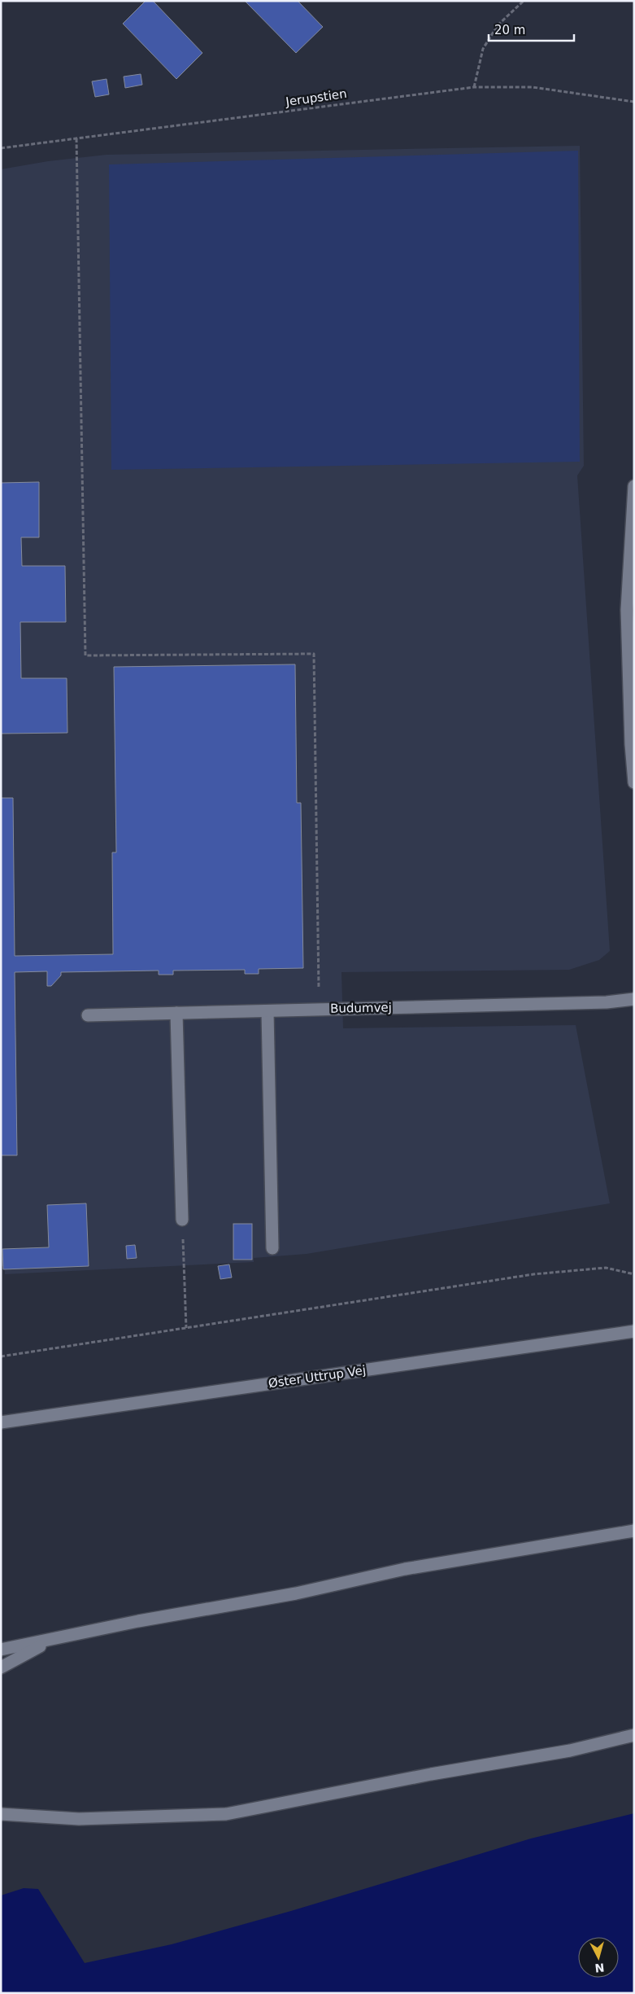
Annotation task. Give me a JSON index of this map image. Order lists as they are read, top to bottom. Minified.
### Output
{"streets":{"street":["Budumvej","Øster Uttrup Vej"],"path":["Jerupstien"]},"scale_bar":"20 m","north":"bottom"}
